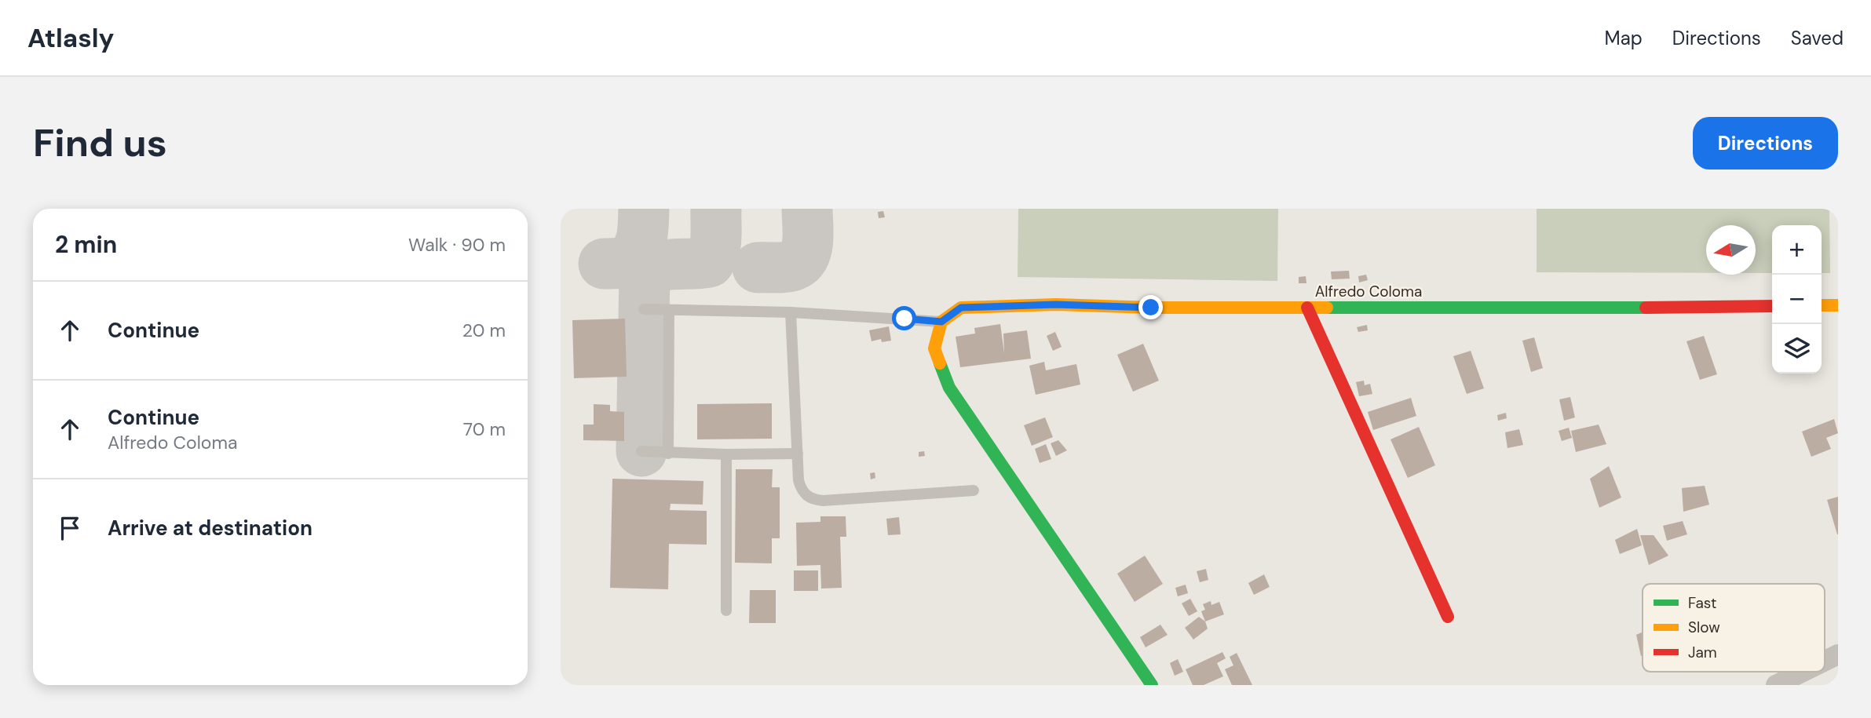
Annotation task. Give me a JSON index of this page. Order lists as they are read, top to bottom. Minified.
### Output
{"streets":{"street":["Alfredo Coloma"]},"legend":["Fast","Slow","Jam"],"north":"left","page":{"header":"Atlasly","nav":["Map","Directions","Saved"],"buttons":"Directions","title":"Find us","heading":["2 min","Walk · 90 m"],"map_buttons":["+","−"],"list":[["Continue","20 m"],["Continue","Alfredo Coloma","70 m"],"Arrive at destination"]}}
